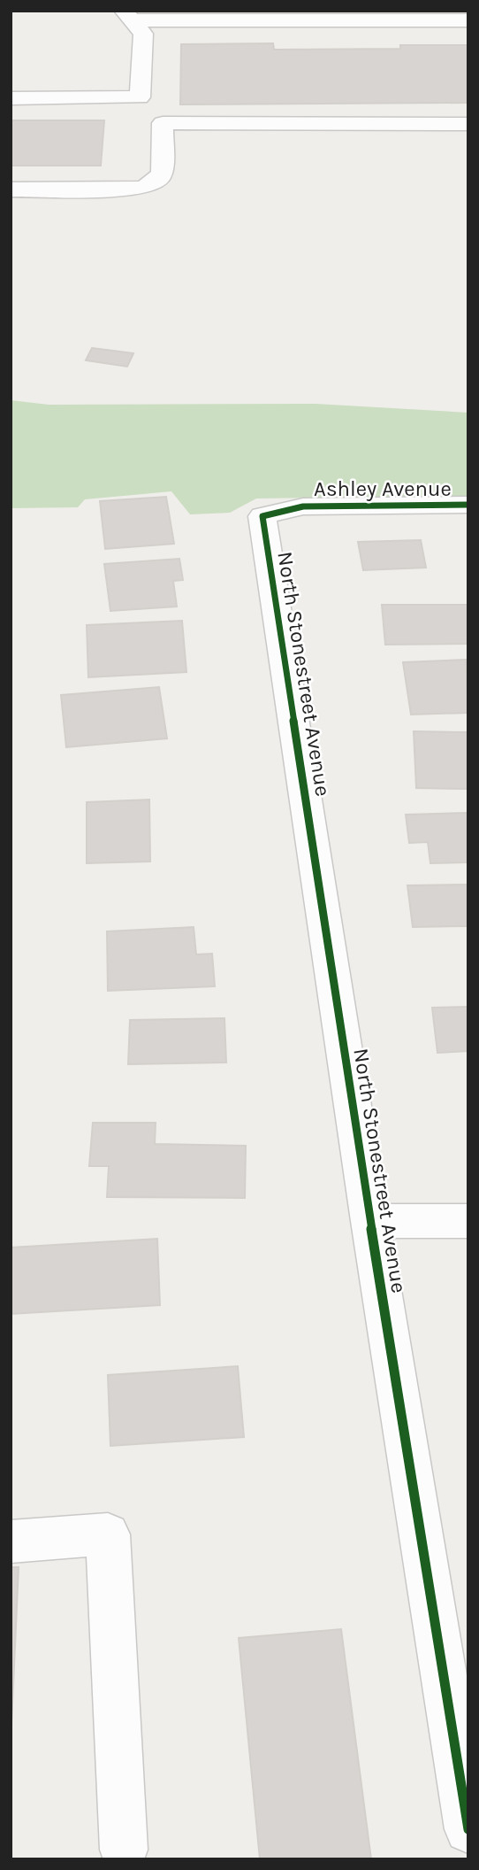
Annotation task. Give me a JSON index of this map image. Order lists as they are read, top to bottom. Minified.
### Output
{"streets":{"street":["Ashley Avenue","North Stonestreet Avenue"]},"crossings":[["Ashley Avenue","North Stonestreet Avenue"]]}
